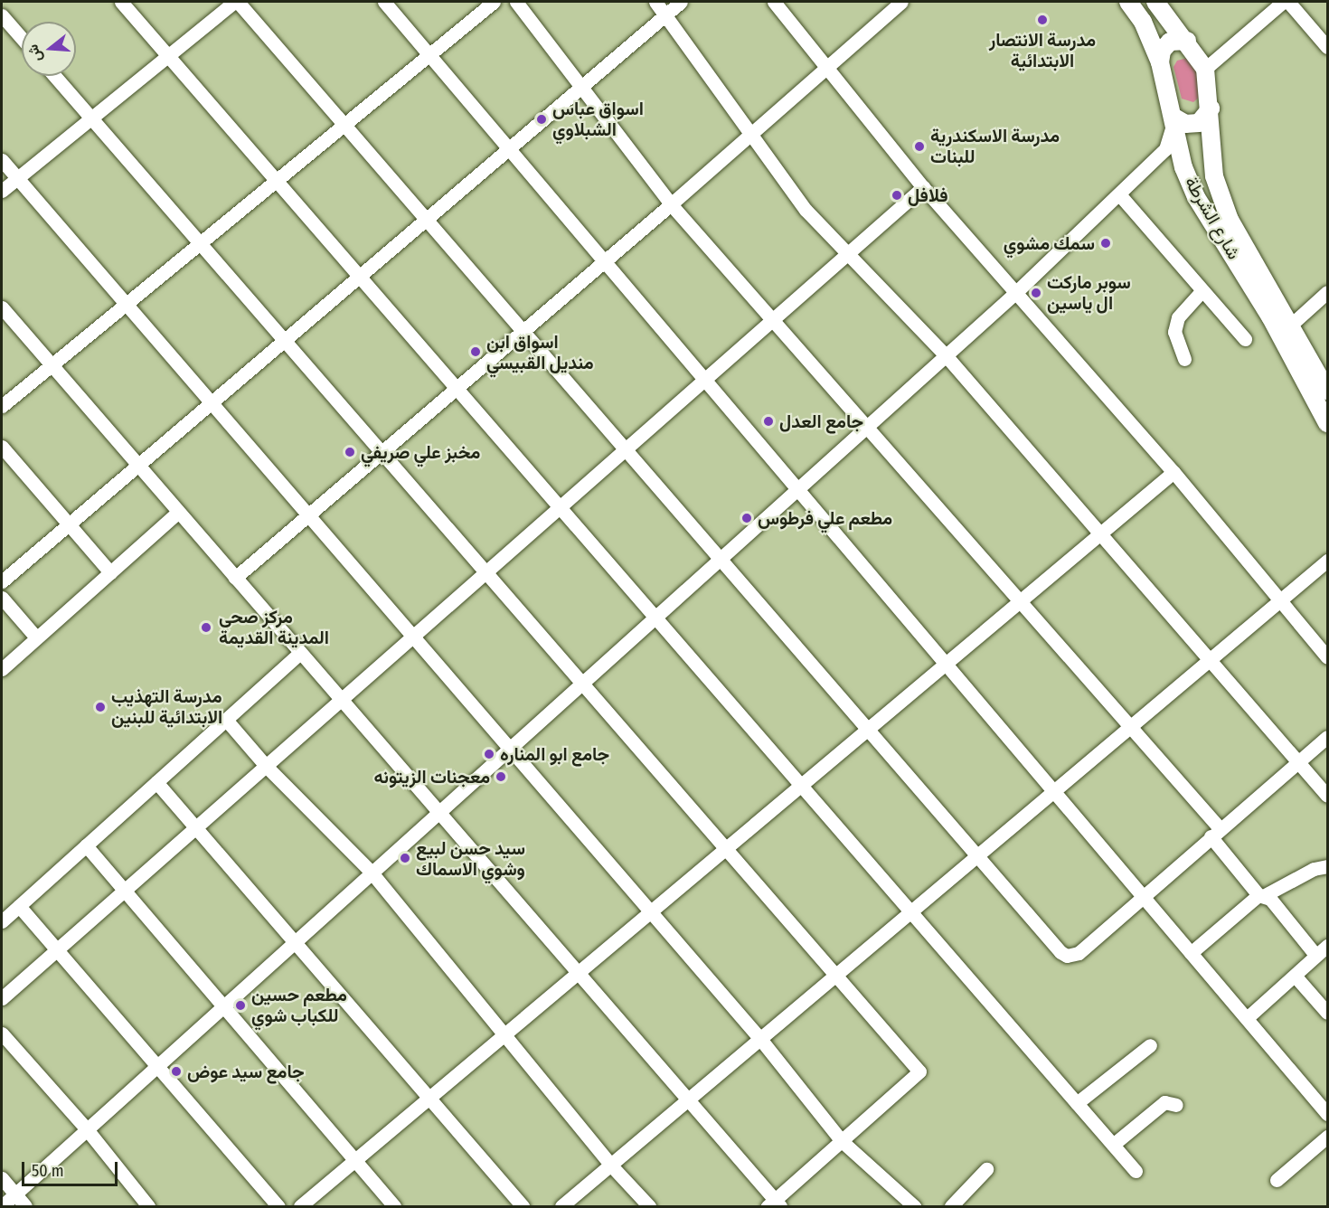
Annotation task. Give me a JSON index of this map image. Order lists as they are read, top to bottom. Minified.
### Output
{"streets":{"main road":["شارع الشرطة"]},"places":["مدرسة الانتصار الابتدائية","اسواق عباس الشبلاوي","مدرسة الاسكندرية للبنات","فلافل","سمك مشوي","سوبر ماركت ال ياسين","اسواق ابن منديل القبيسي","جامع العدل","مخبز علي صريفي","مطعم علي فرطوس","مركز صحي المدينة القديمة","مدرسة التهذيب الابتدائية للبنين","جامع ابو المناره","معجنات الزيتونه","سيد حسن لبيع وشوي الاسماك","مطعم حسين للكباب شوي","جامع سيد عوض"],"scale_bar":"50 m","north":"left"}
